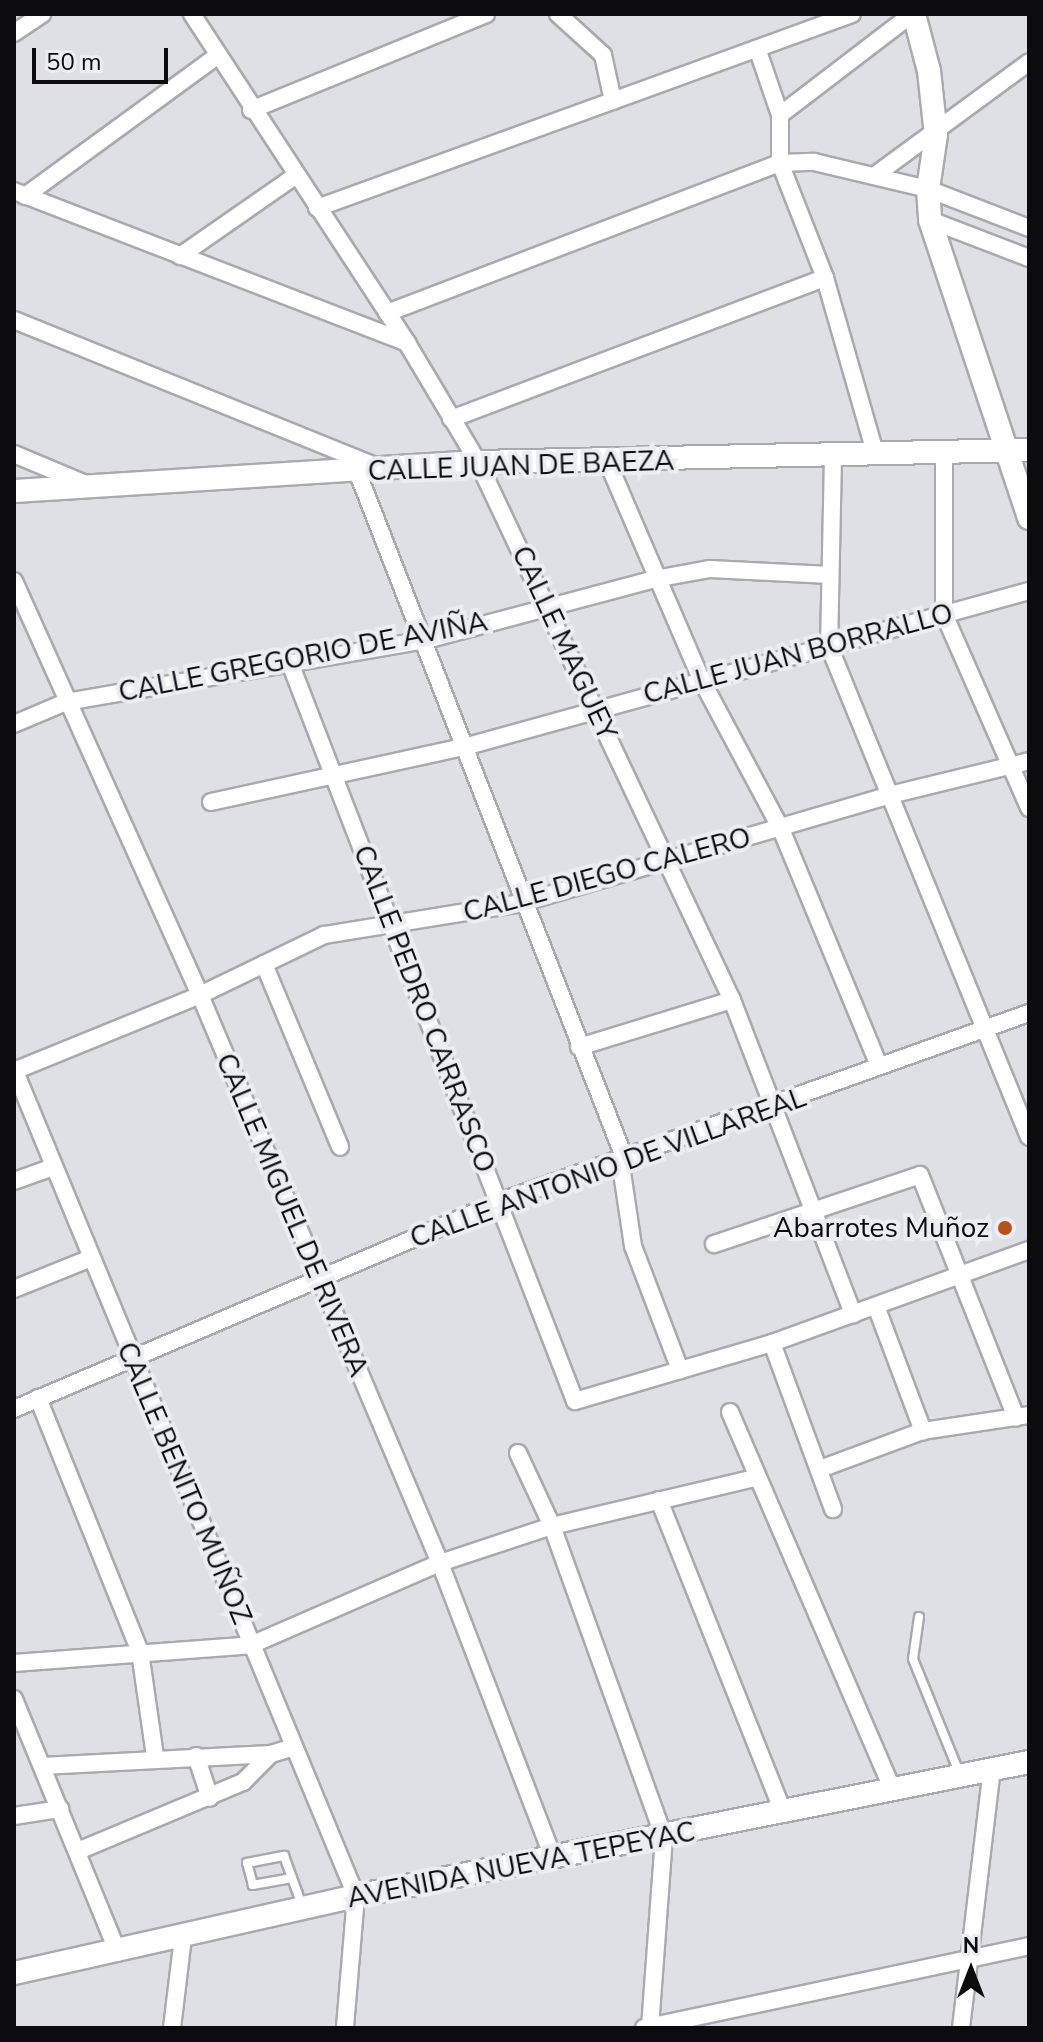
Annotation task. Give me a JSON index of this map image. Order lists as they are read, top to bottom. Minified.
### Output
{"streets":{"street":["CALLE JUAN DE BAEZA","CALLE MAGUEY","CALLE JUAN BORRALLO","CALLE GREGORIO DE AVIÑA","CALLE DIEGO CALERO","CALLE PEDRO CARRASCO","CALLE ANTONIO DE VILLAREAL","CALLE MIGUEL DE RIVERA","CALLE BENITO MUÑOZ","AVENIDA NUEVA TEPEYAC"]},"crossings":[["CALLE JUAN DE BAEZA","CALLE MAGUEY"],["CALLE MAGUEY","CALLE JUAN BORRALLO"],["CALLE MAGUEY","CALLE GREGORIO DE AVIÑA"],["CALLE MAGUEY","CALLE DIEGO CALERO"],["CALLE MAGUEY","CALLE ANTONIO DE VILLAREAL"],["CALLE JUAN BORRALLO","CALLE PEDRO CARRASCO"],["CALLE GREGORIO DE AVIÑA","CALLE PEDRO CARRASCO"],["CALLE GREGORIO DE AVIÑA","CALLE MIGUEL DE RIVERA"],["CALLE DIEGO CALERO","CALLE PEDRO CARRASCO"],["CALLE DIEGO CALERO","CALLE MIGUEL DE RIVERA"],["CALLE DIEGO CALERO","CALLE BENITO MUÑOZ"],["CALLE PEDRO CARRASCO","CALLE ANTONIO DE VILLAREAL"],["CALLE ANTONIO DE VILLAREAL","CALLE MIGUEL DE RIVERA"],["CALLE ANTONIO DE VILLAREAL","CALLE BENITO MUÑOZ"],["CALLE MIGUEL DE RIVERA","AVENIDA NUEVA TEPEYAC"],["CALLE BENITO MUÑOZ","AVENIDA NUEVA TEPEYAC"]],"places":["Abarrotes Muñoz"],"scale_bar":"50 m","north":"top"}
